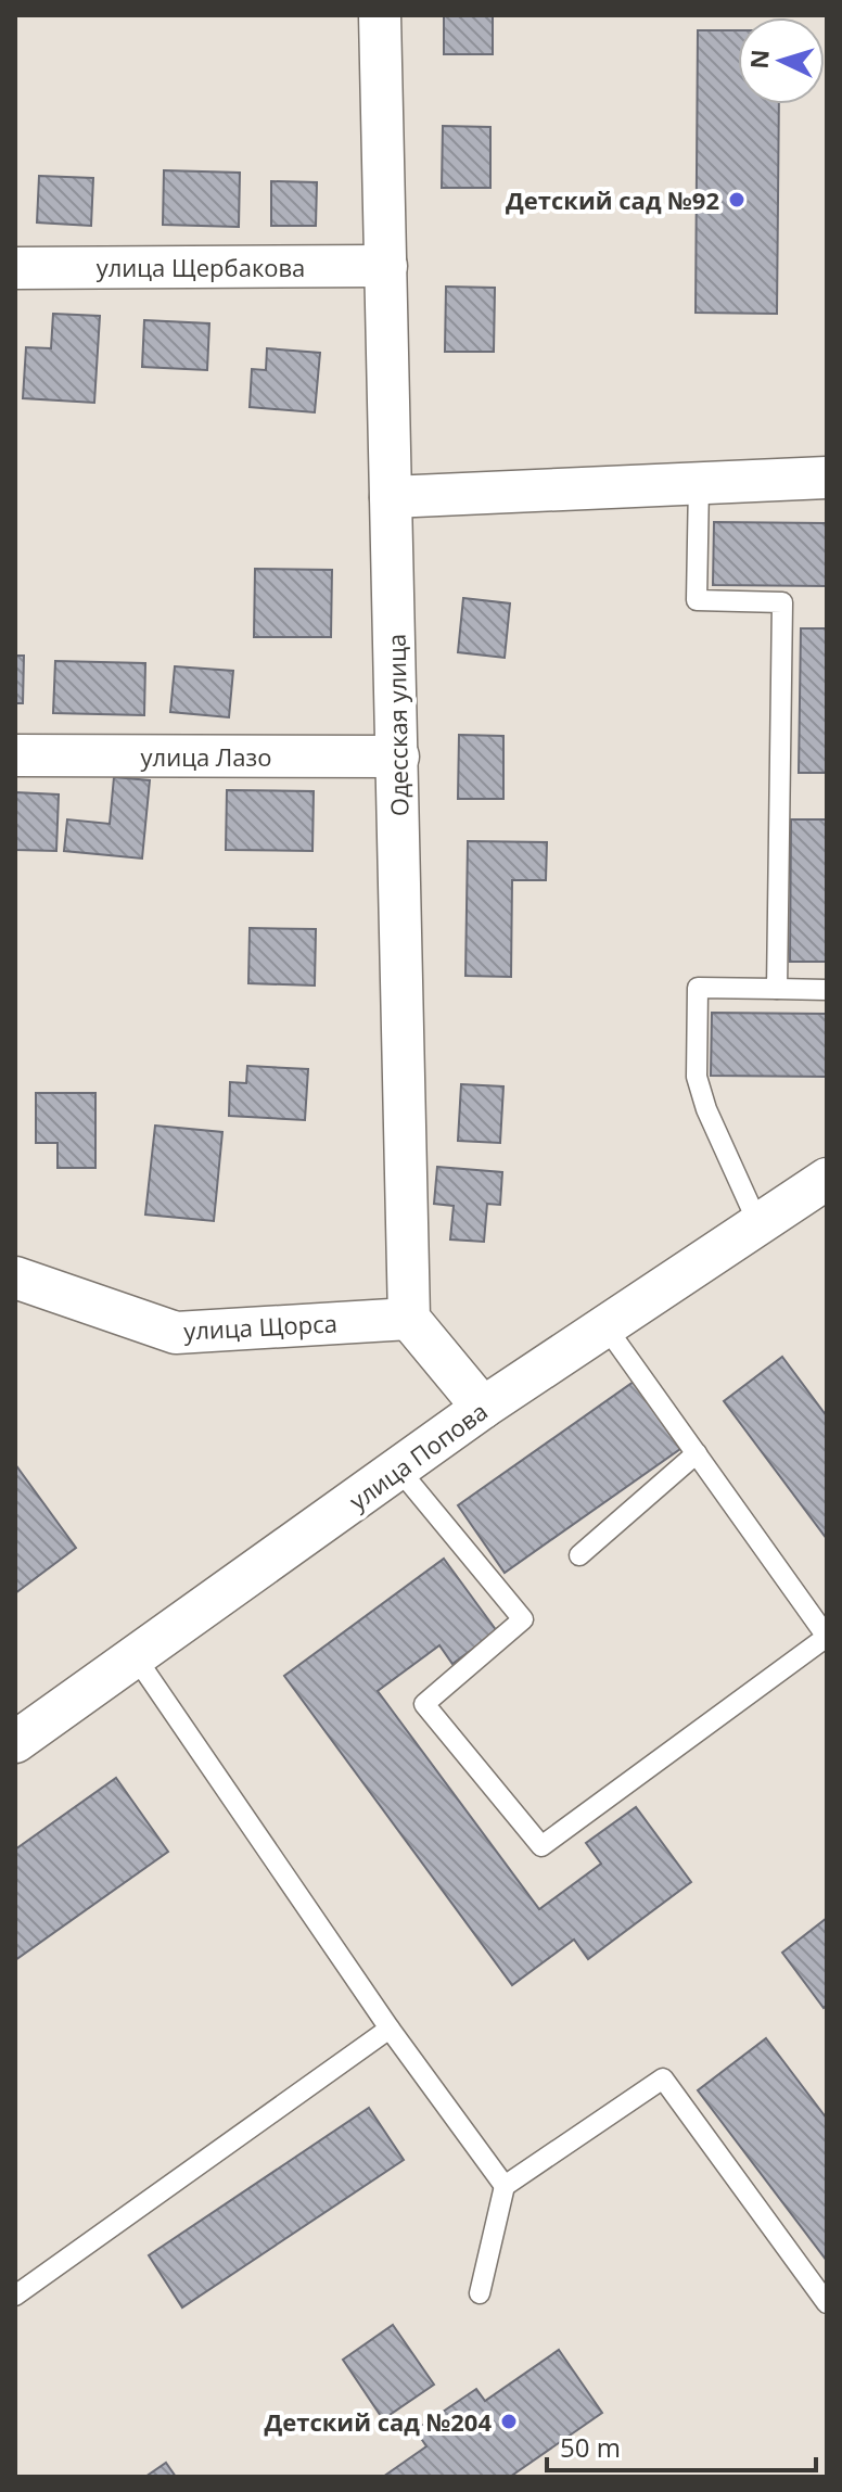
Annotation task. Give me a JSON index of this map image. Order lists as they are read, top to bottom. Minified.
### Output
{"streets":{"street":["улица Щербакова","Одесская улица","улица Лазо","улица Щорса","улица Попова"]},"crossings":[["улица Щербакова","Одесская улица"],["Одесская улица","улица Лазо"],["Одесская улица","улица Щорса"]],"places":["Детский сад №92","Детский сад №204"],"scale_bar":"50 m","north":"left"}
